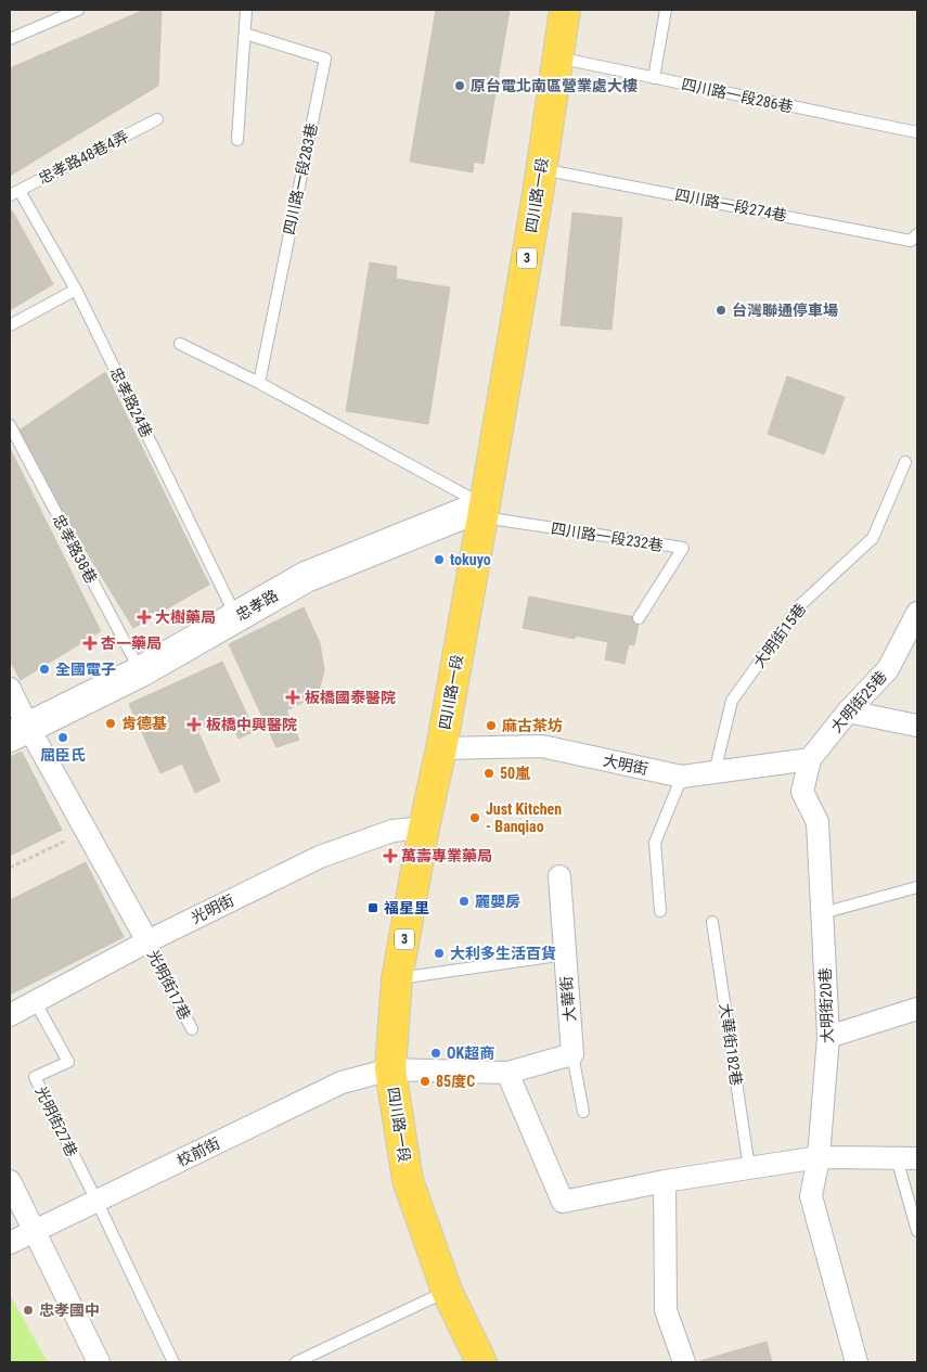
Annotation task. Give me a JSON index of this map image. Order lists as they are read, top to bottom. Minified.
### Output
{"streets":{"main road":["四川路一段","3"],"street":["忠孝路","大明街25巷","大明街","光明街","大華街","大明街20巷","校前街"],"lane":["四川路一段286巷","忠孝路48巷4弄","四川路一段283巷","四川路一段274巷","忠孝路24巷","四川路一段232巷","忠孝路38巷","大明街15巷","光明街17巷","大華街182巷","光明街27巷"]},"crossings":[["四川路一段286巷","四川路一段"],["忠孝路48巷4弄","忠孝路24巷"],["四川路一段","四川路一段274巷"],["四川路一段","四川路一段232巷"],["四川路一段","忠孝路"],["四川路一段","大明街"],["四川路一段","光明街"],["四川路一段","校前街"],["忠孝路24巷","忠孝路"],["四川路一段232巷","忠孝路"],["忠孝路38巷","忠孝路"],["大明街15巷","大明街"],["大明街25巷","大明街"],["大明街25巷","大明街20巷"],["大明街","大明街20巷"],["光明街","光明街17巷"],["光明街","光明街27巷"],["光明街27巷","校前街"]],"places":{"other":["原台電北南區營業處大樓","台灣聯通停車場","tokuyo","全國電子","肯德基","麻古茶坊","屈臣氏","50嵐","Just Kitchen - Banqiao","麗嬰房","大利多生活百貨","OK超商","85度C","忠孝國中"],"health":["大樹藥局","杏一藥局","板橋國泰醫院","板橋中興醫院","萬壽專業藥局"],"transit":["福星里"]}}
